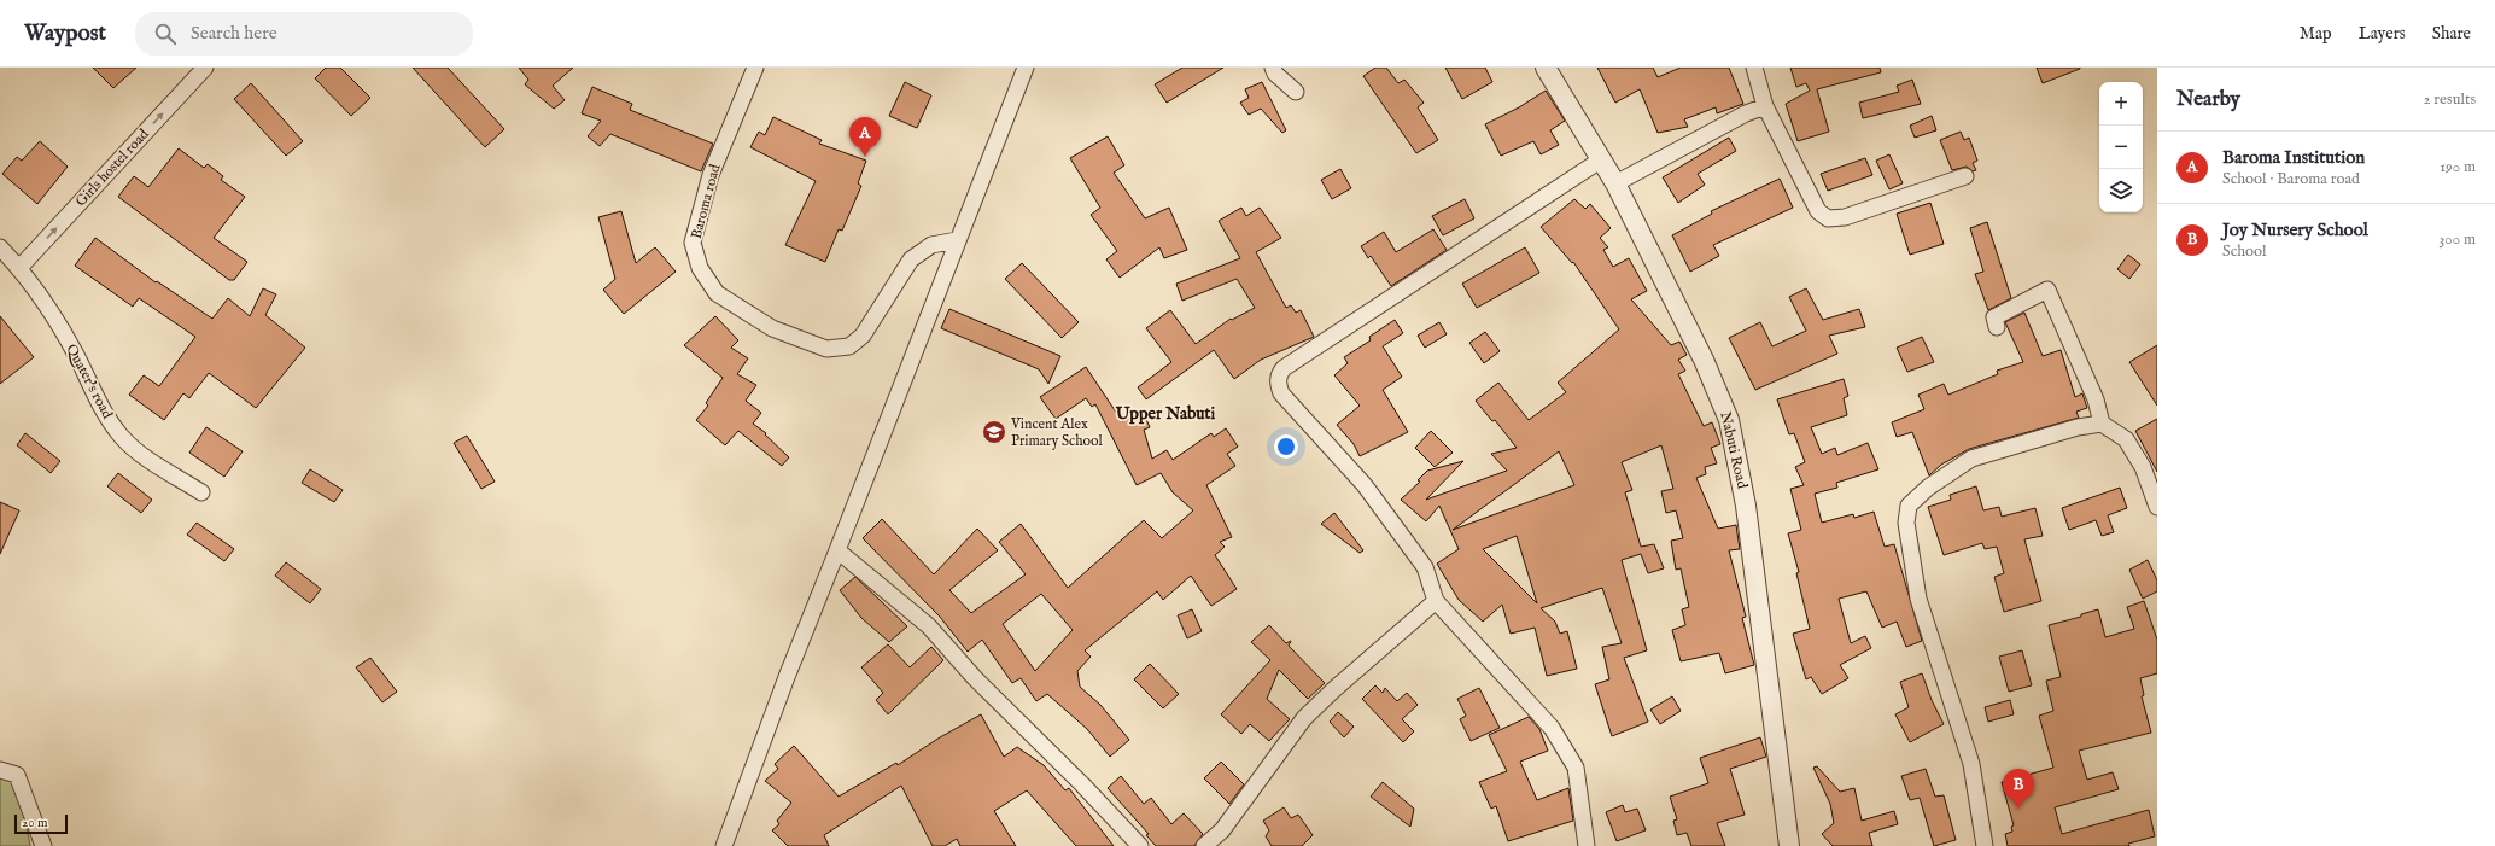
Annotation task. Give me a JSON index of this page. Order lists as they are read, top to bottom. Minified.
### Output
{"streets":{"street":["Girls hostel road","Baroma road","Quater's road","Nabuti Road"]},"crossings":[["Girls hostel road","Quater's road"]],"one_way":["Girls hostel road"],"districts":["Upper Nabuti"],"places":{"school or university":["Vincent Alex Primary School"]},"scale_bar":"20 m","page":{"header":"Waypost","search":"Search here","nav":["Map","Layers","Share"],"heading":["Nearby","2 results"],"map_buttons":["+","−"],"pins":["A","B"],"list":[{"mark":"A","name":"Baroma Institution","note":"School · Baroma road","value":"190 m"},{"mark":"B","name":"Joy Nursery School","note":"School","value":"300 m"}],"scale":"20 m"}}
